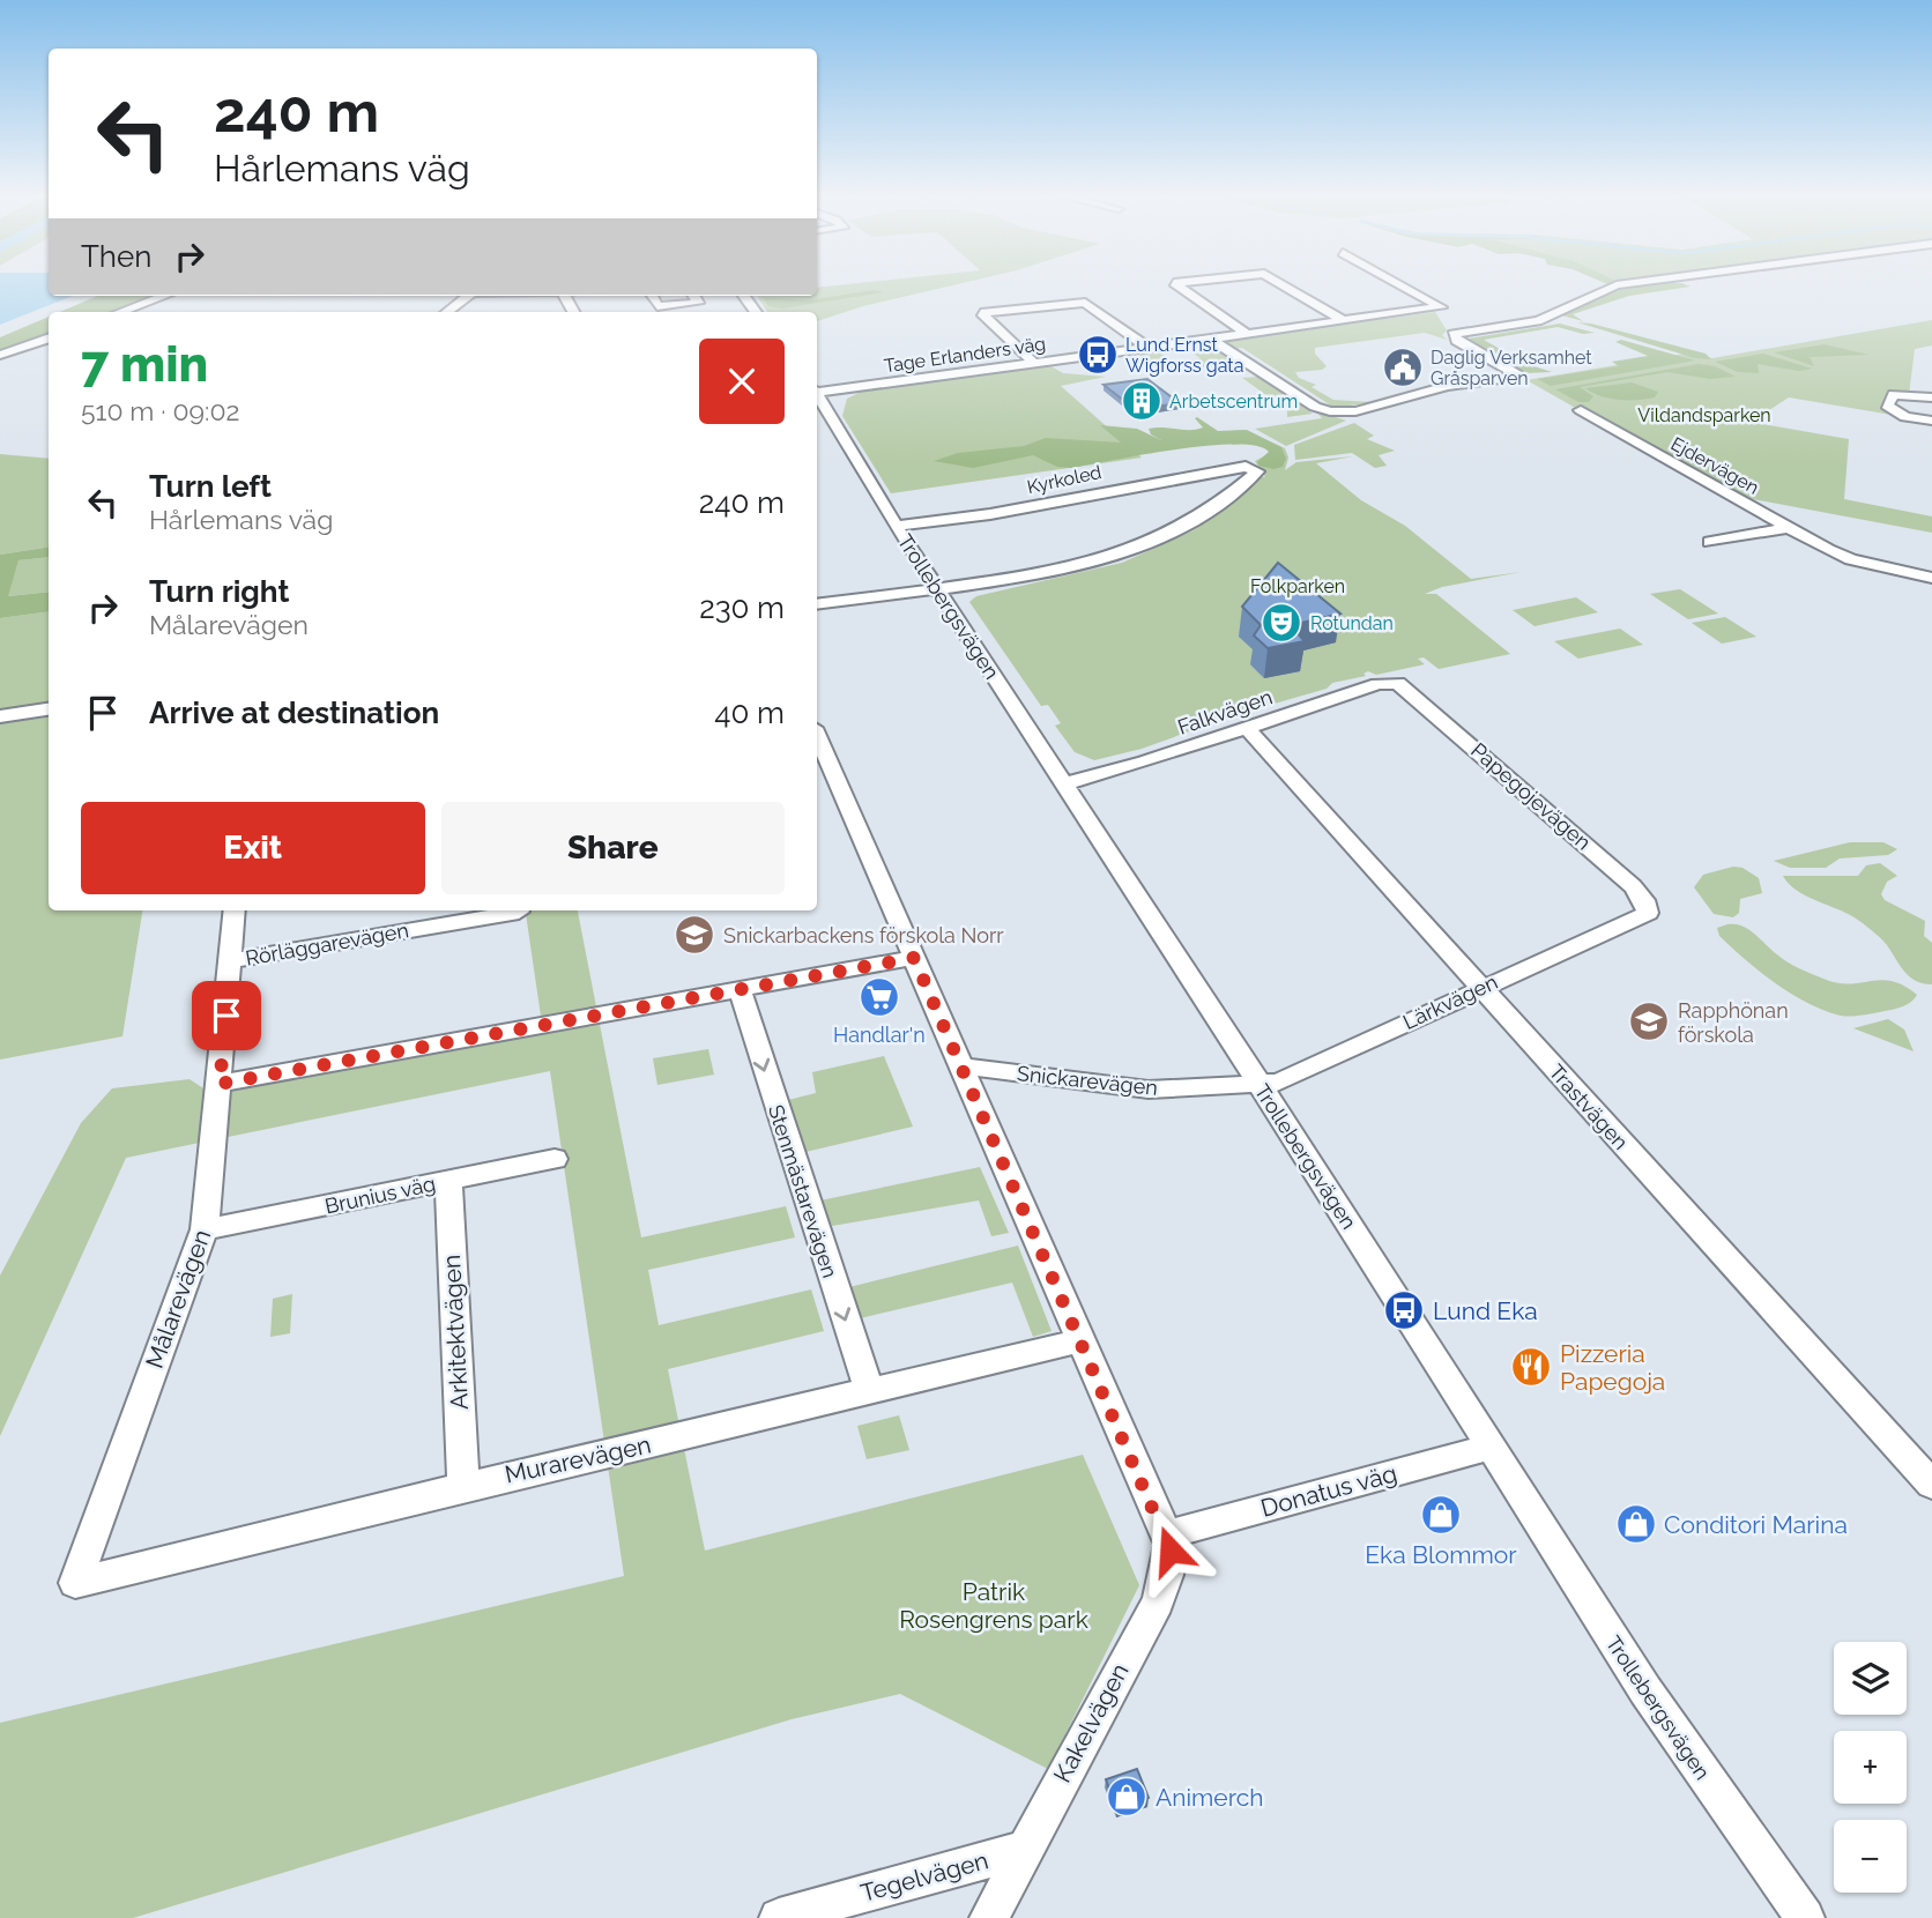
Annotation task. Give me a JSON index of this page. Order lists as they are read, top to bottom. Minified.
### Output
{"streets":{"street":["Tage Erlanders väg","Ejdervägen","Kyrkoled","Trollebergsvägen","Falkvägen","Papegojevägen","Rörläggarevägen","Lärkvägen","Snickarevägen","Trastvägen","Stenmästarevägen","Brunius väg","Målarevägen","Arkitektvägen","Murarevägen","Donatus väg","Kakelvägen","Tegelvägen"]},"crossings":[["Kyrkoled","Trollebergsvägen"],["Trollebergsvägen","Falkvägen"],["Trollebergsvägen","Lärkvägen"],["Trollebergsvägen","Snickarevägen"],["Trollebergsvägen","Donatus väg"],["Falkvägen","Papegojevägen"],["Falkvägen","Trastvägen"],["Papegojevägen","Lärkvägen"],["Rörläggarevägen","Målarevägen"],["Lärkvägen","Snickarevägen"],["Lärkvägen","Trastvägen"],["Stenmästarevägen","Murarevägen"],["Brunius väg","Målarevägen"],["Brunius väg","Arkitektvägen"],["Målarevägen","Murarevägen"],["Arkitektvägen","Murarevägen"],["Donatus väg","Kakelvägen"],["Kakelvägen","Tegelvägen"]],"parks":["Vildandsparken","Folkparken","Patrik Rosengrens park"],"places":{"bus stop":["Lund Ernst Wigforss gata","Lund Eka"],"public building":["Daglig Verksamhet Gråsparven"],"building":["Arbetscentrum"],"theatre":["Rotundan"],"school or university":["Snickarbackens förskola Norr","Rapphönan förskola"],"supermarket":["Handlar'n"],"restaurant":["Pizzeria Papegoja"],"shop":["Eka Blommor","Conditori Marina","Animerch"]},"page":{"turn":["240 m","Hårlemans väg"],"then":"Then","heading":["7 min","510 m · 09:02"],"list":[{"name":"Turn left","note":"Hårlemans väg","value":"240 m"},{"name":"Turn right","note":"Målarevägen","value":"230 m"},{"name":"Arrive at destination","value":"40 m"}],"buttons":["Exit","Share"],"map_buttons":["+","−"]}}
